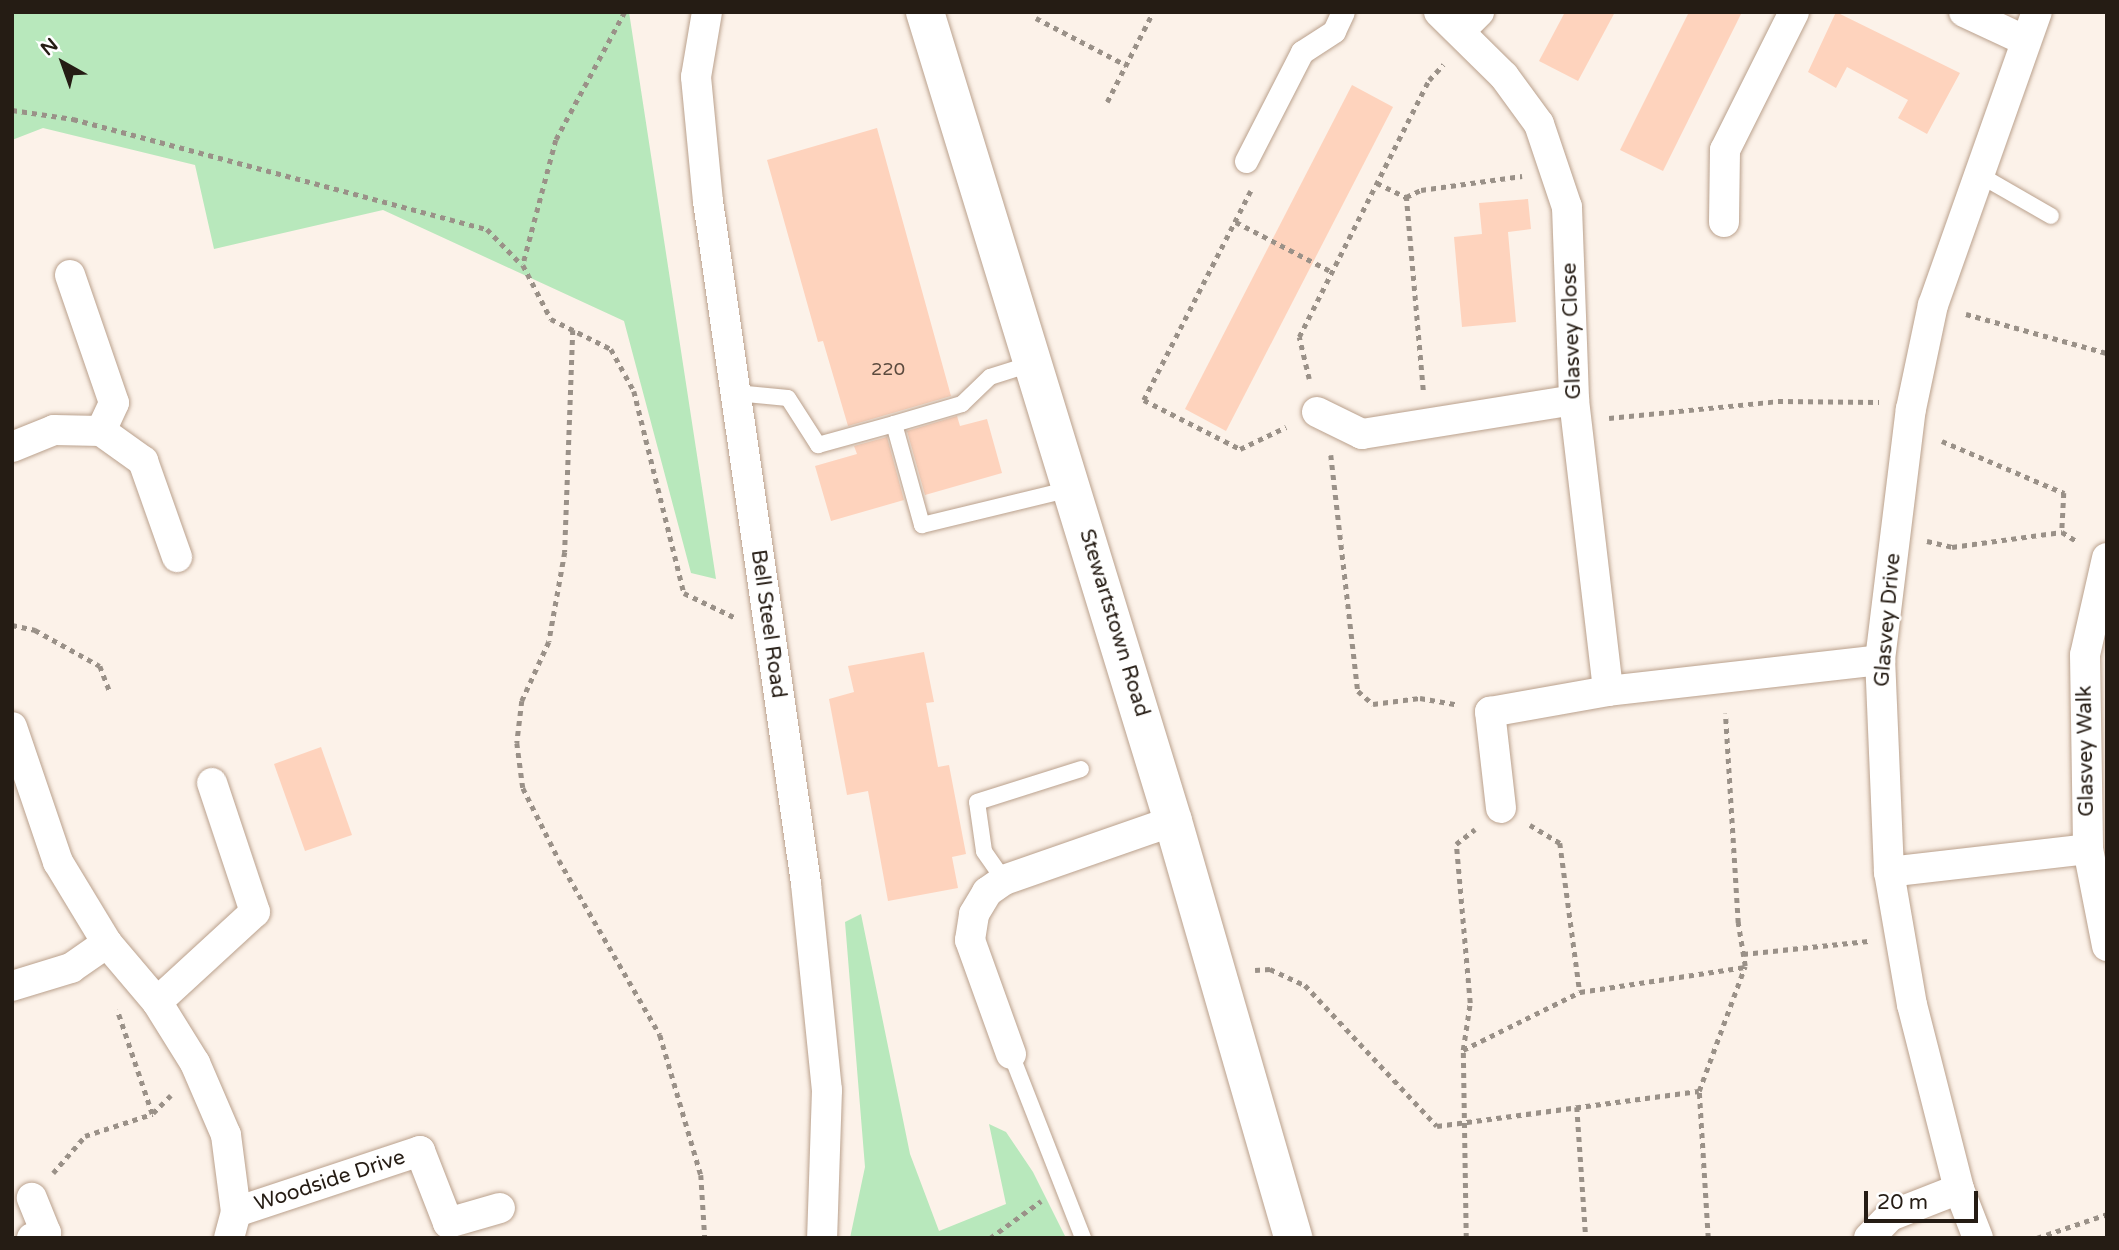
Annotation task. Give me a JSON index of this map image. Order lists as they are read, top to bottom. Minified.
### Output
{"streets":{"main road":["Stewartstown Road"],"street":["Glasvey Close","Glasvey Drive","Bell Steel Road","Glasvey Walk","Woodside Drive"]},"house_numbers":["220"],"scale_bar":"20 m","north":"top left"}
